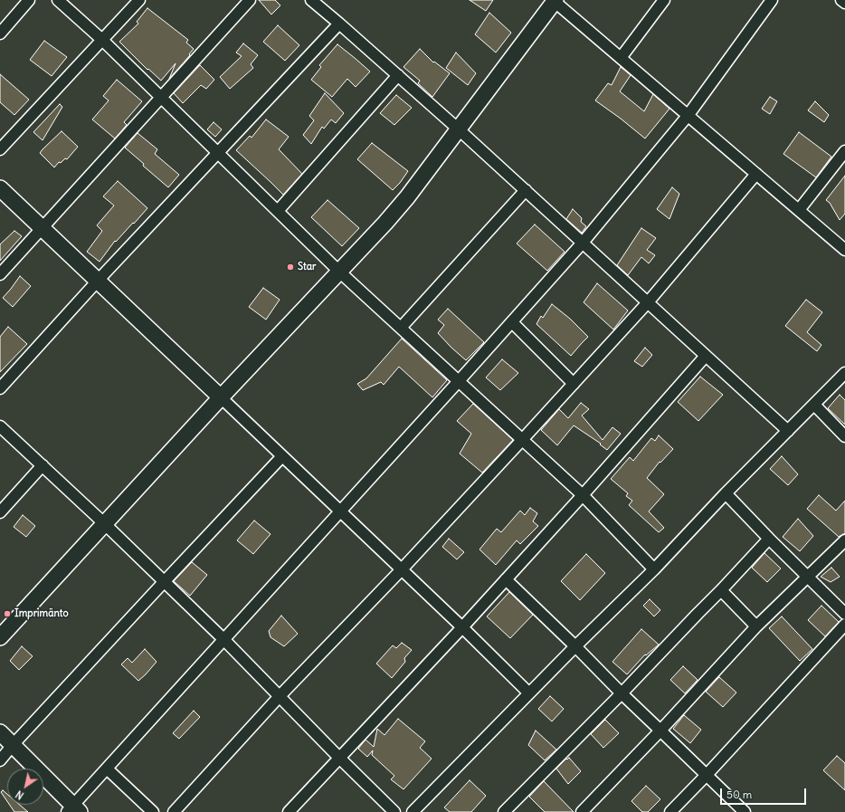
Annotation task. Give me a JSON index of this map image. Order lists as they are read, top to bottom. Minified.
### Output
{"places":["Star","Imprimänto"],"scale_bar":"50 m","north":"bottom left"}
